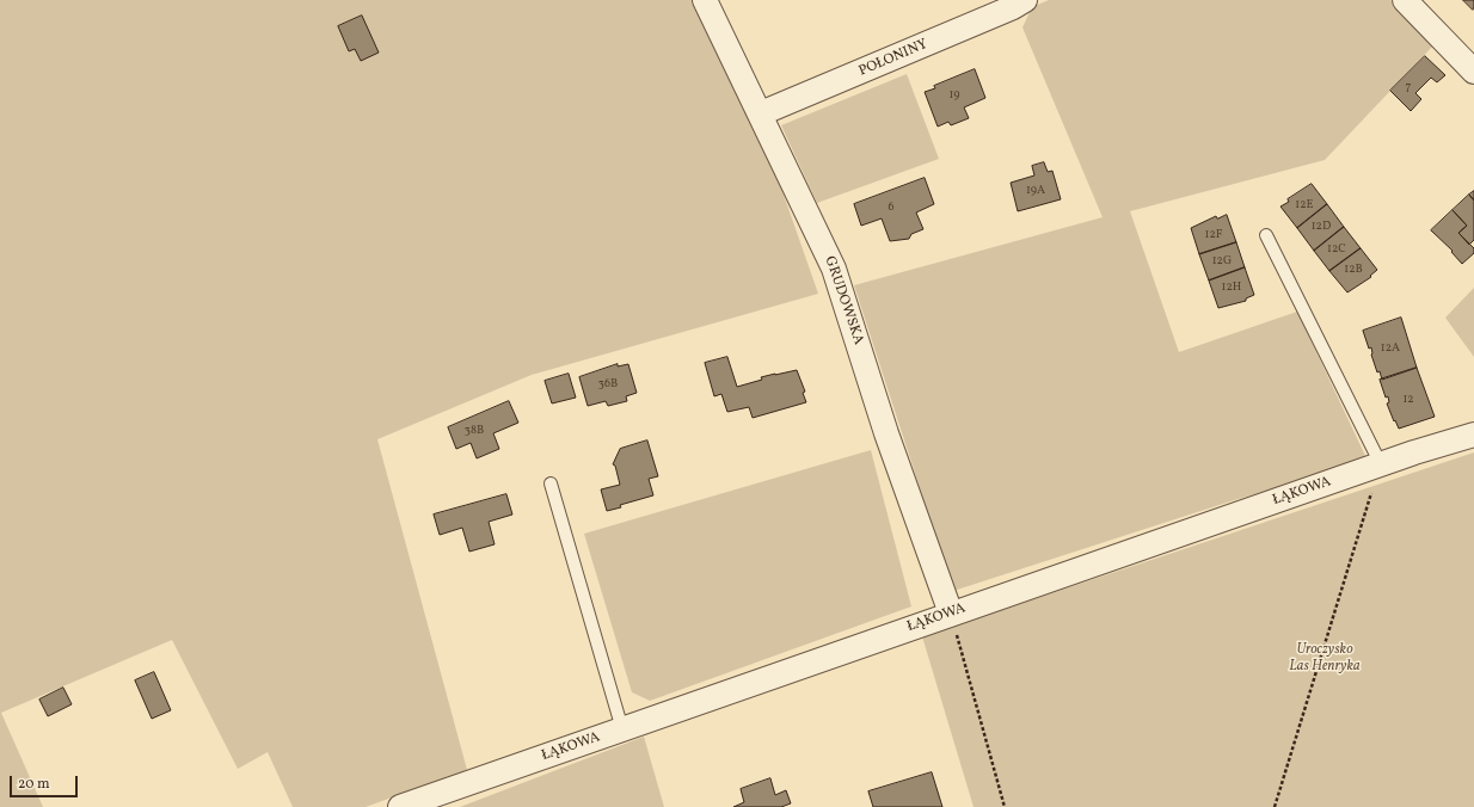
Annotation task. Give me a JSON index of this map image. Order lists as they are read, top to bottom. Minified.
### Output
{"streets":{"street":["POŁONINY","GRUDOWSKA","ŁĄKOWA"]},"crossings":[["POŁONINY","GRUDOWSKA"],["GRUDOWSKA","ŁĄKOWA"]],"parks":["Uroczysko Las Henryka"],"house_numbers":["7","19","19A","12E","6","12D","12F","12C","12G","12B","12H","12A","36B","12","38B"],"scale_bar":"20 m"}
